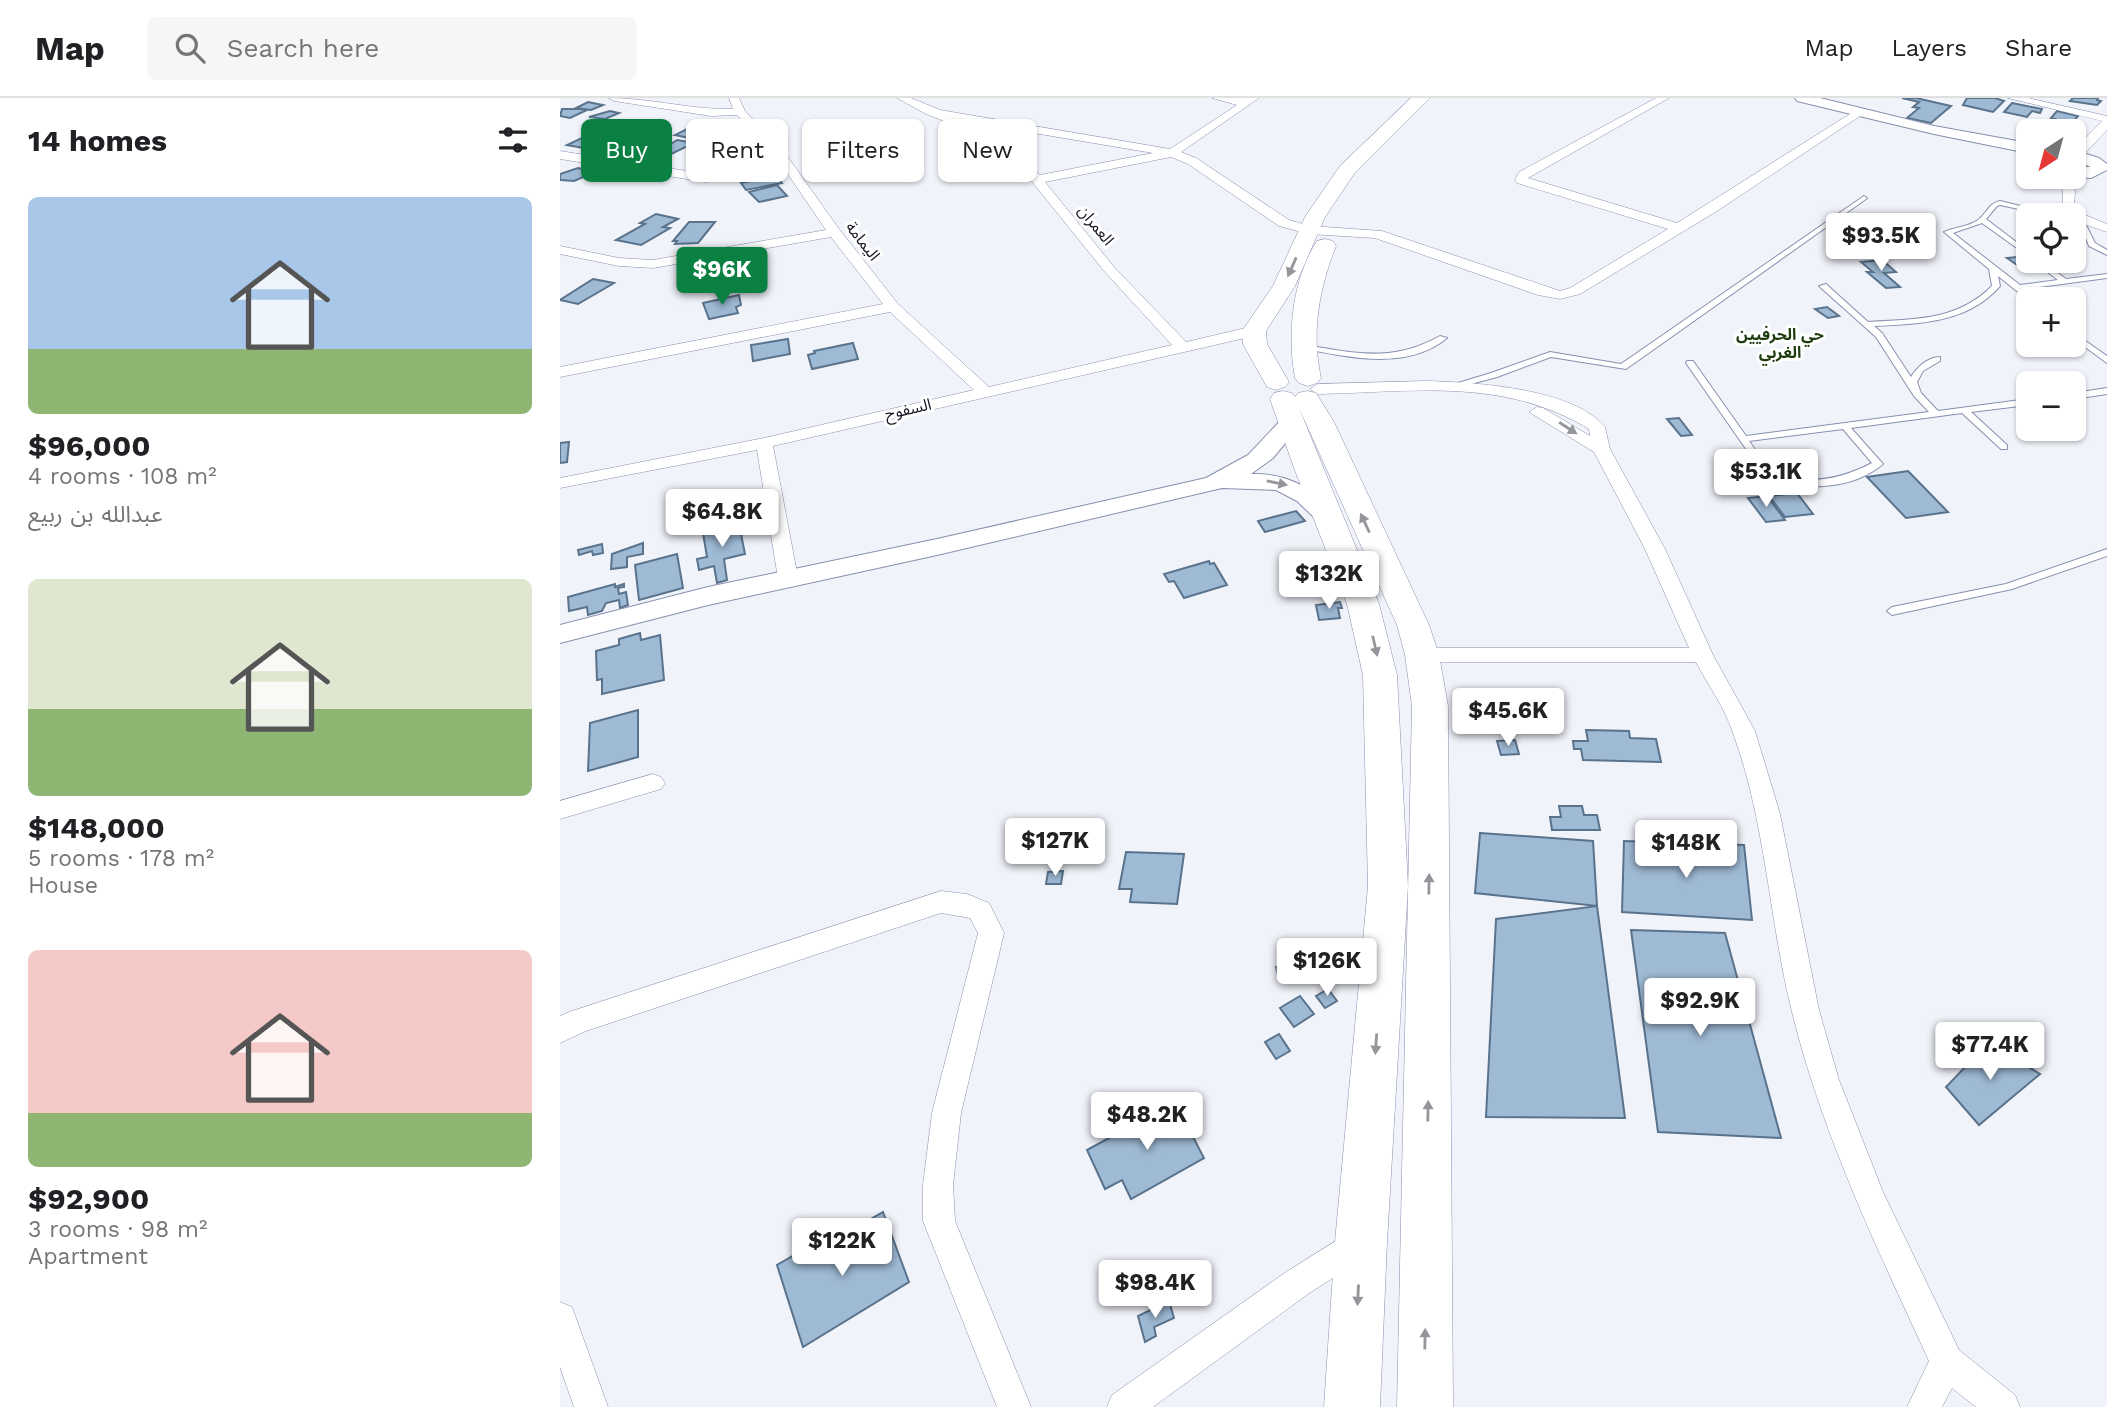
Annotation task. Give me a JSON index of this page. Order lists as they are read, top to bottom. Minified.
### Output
{"streets":{"street":["العمران","اليمامة","السفوح"]},"crossings":[["العمران","السفوح"],["اليمامة","السفوح"]],"districts":["حي الحرفيين الغربي"],"north":"bottom left","page":{"header":"Map","search":"Search here","nav":["Map","Layers","Share"],"heading":"14 homes","map_buttons":["+","−"],"chip":["Buy","Rent","Filters","New"],"list":[{"name":"$96,000","note":"4 rooms · 108 m² · عبدالله بن ربيع"},{"name":"$148,000","note":"5 rooms · 178 m² · House"},{"name":"$92,900","note":"3 rooms · 98 m² · Apartment"}],"price":["$93.5K","$96K","$53.1K","$64.8K","$132K","$45.6K","$127K","$148K","$126K","$92.9K","$77.4K","$48.2K","$122K","$98.4K"]}}
